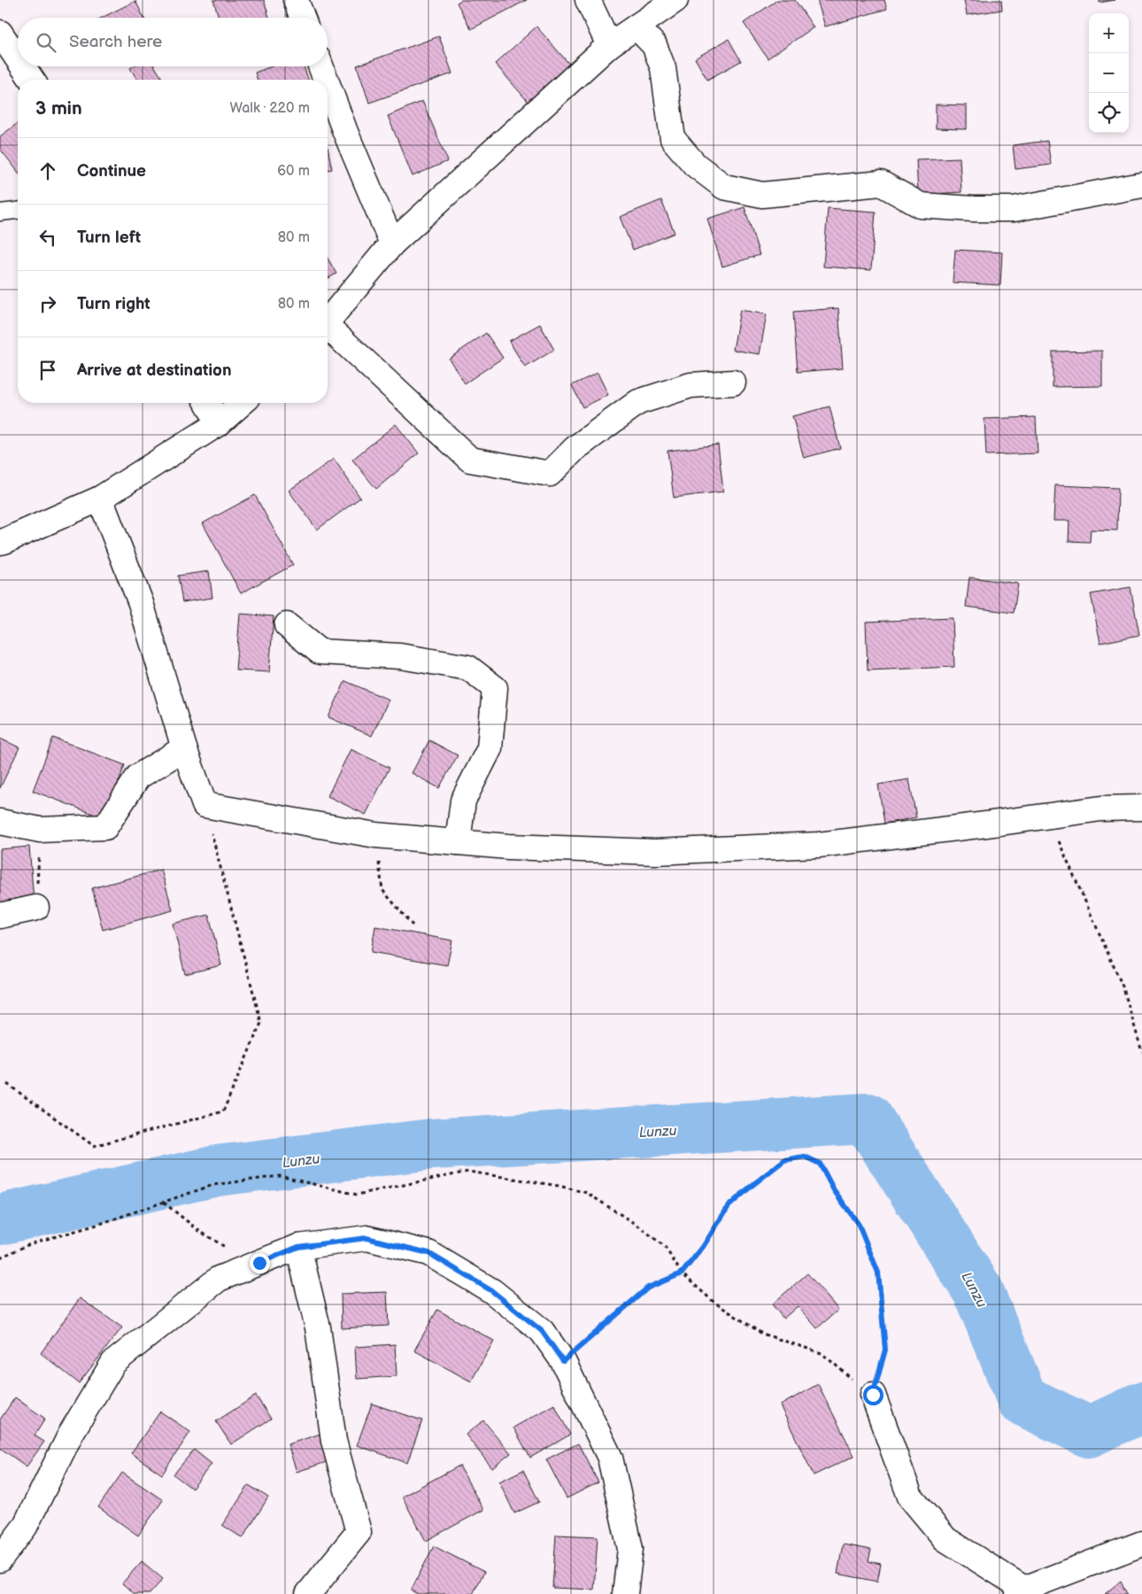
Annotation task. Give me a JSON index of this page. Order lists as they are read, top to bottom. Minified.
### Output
{"water":["Lunzu"],"page":{"map_buttons":["+","−"],"search":"Search here","heading":["3 min","Walk · 220 m"],"list":[["Continue","60 m"],["Turn left","80 m"],["Turn right","80 m"],"Arrive at destination"]}}
